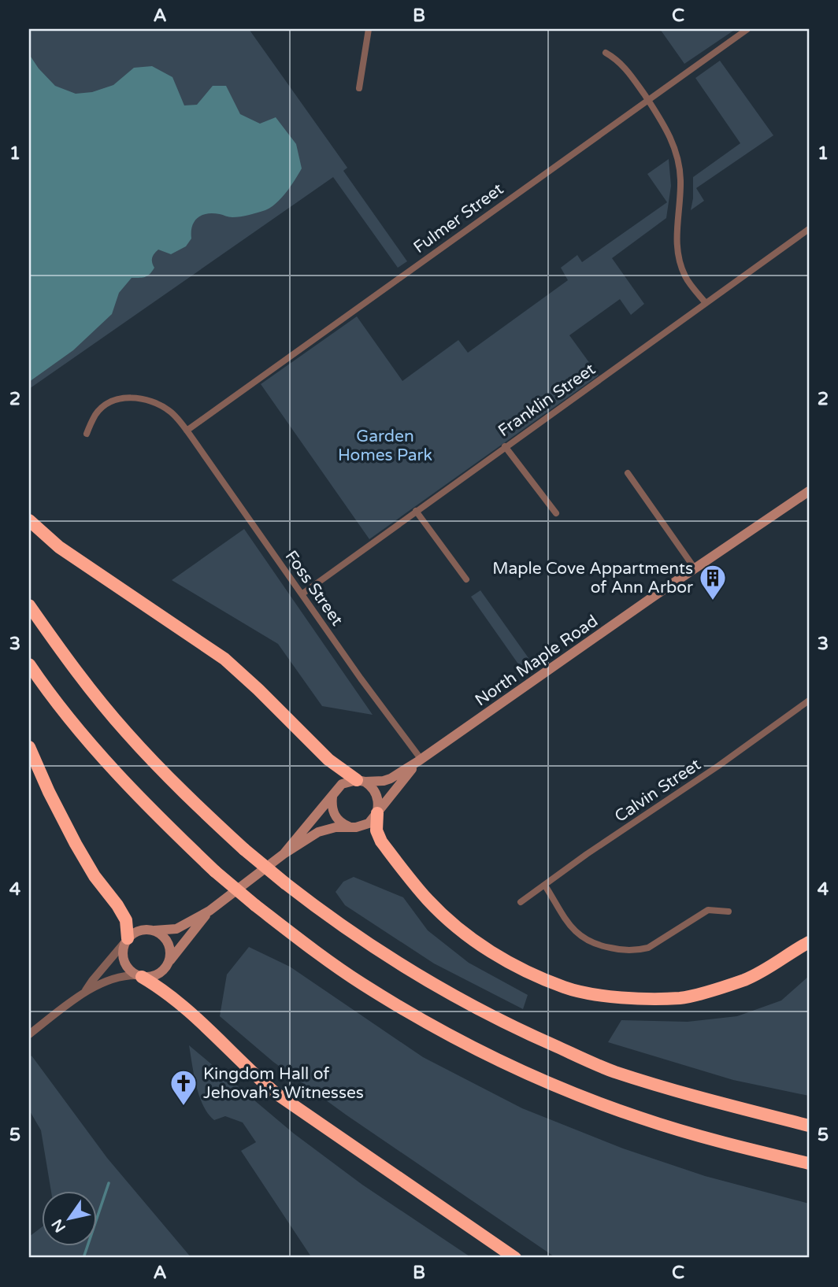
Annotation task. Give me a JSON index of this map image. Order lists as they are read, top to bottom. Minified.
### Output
{"streets":{"main road":["North Maple Road"],"street":["Fulmer Street","Franklin Street","Foss Street","Calvin Street"]},"crossings":[["Fulmer Street","Foss Street"],["Franklin Street","Foss Street"],["Foss Street","North Maple Road"]],"parks":["Garden Homes Park"],"places":{"building":["Maple Cove Appartments of Ann Arbor"],"church":["Kingdom Hall of Jehovah's Witnesses"]},"north":"bottom left","grid":{"columns":["A","B","C"],"rows":["1","2","3","4","5"]}}
